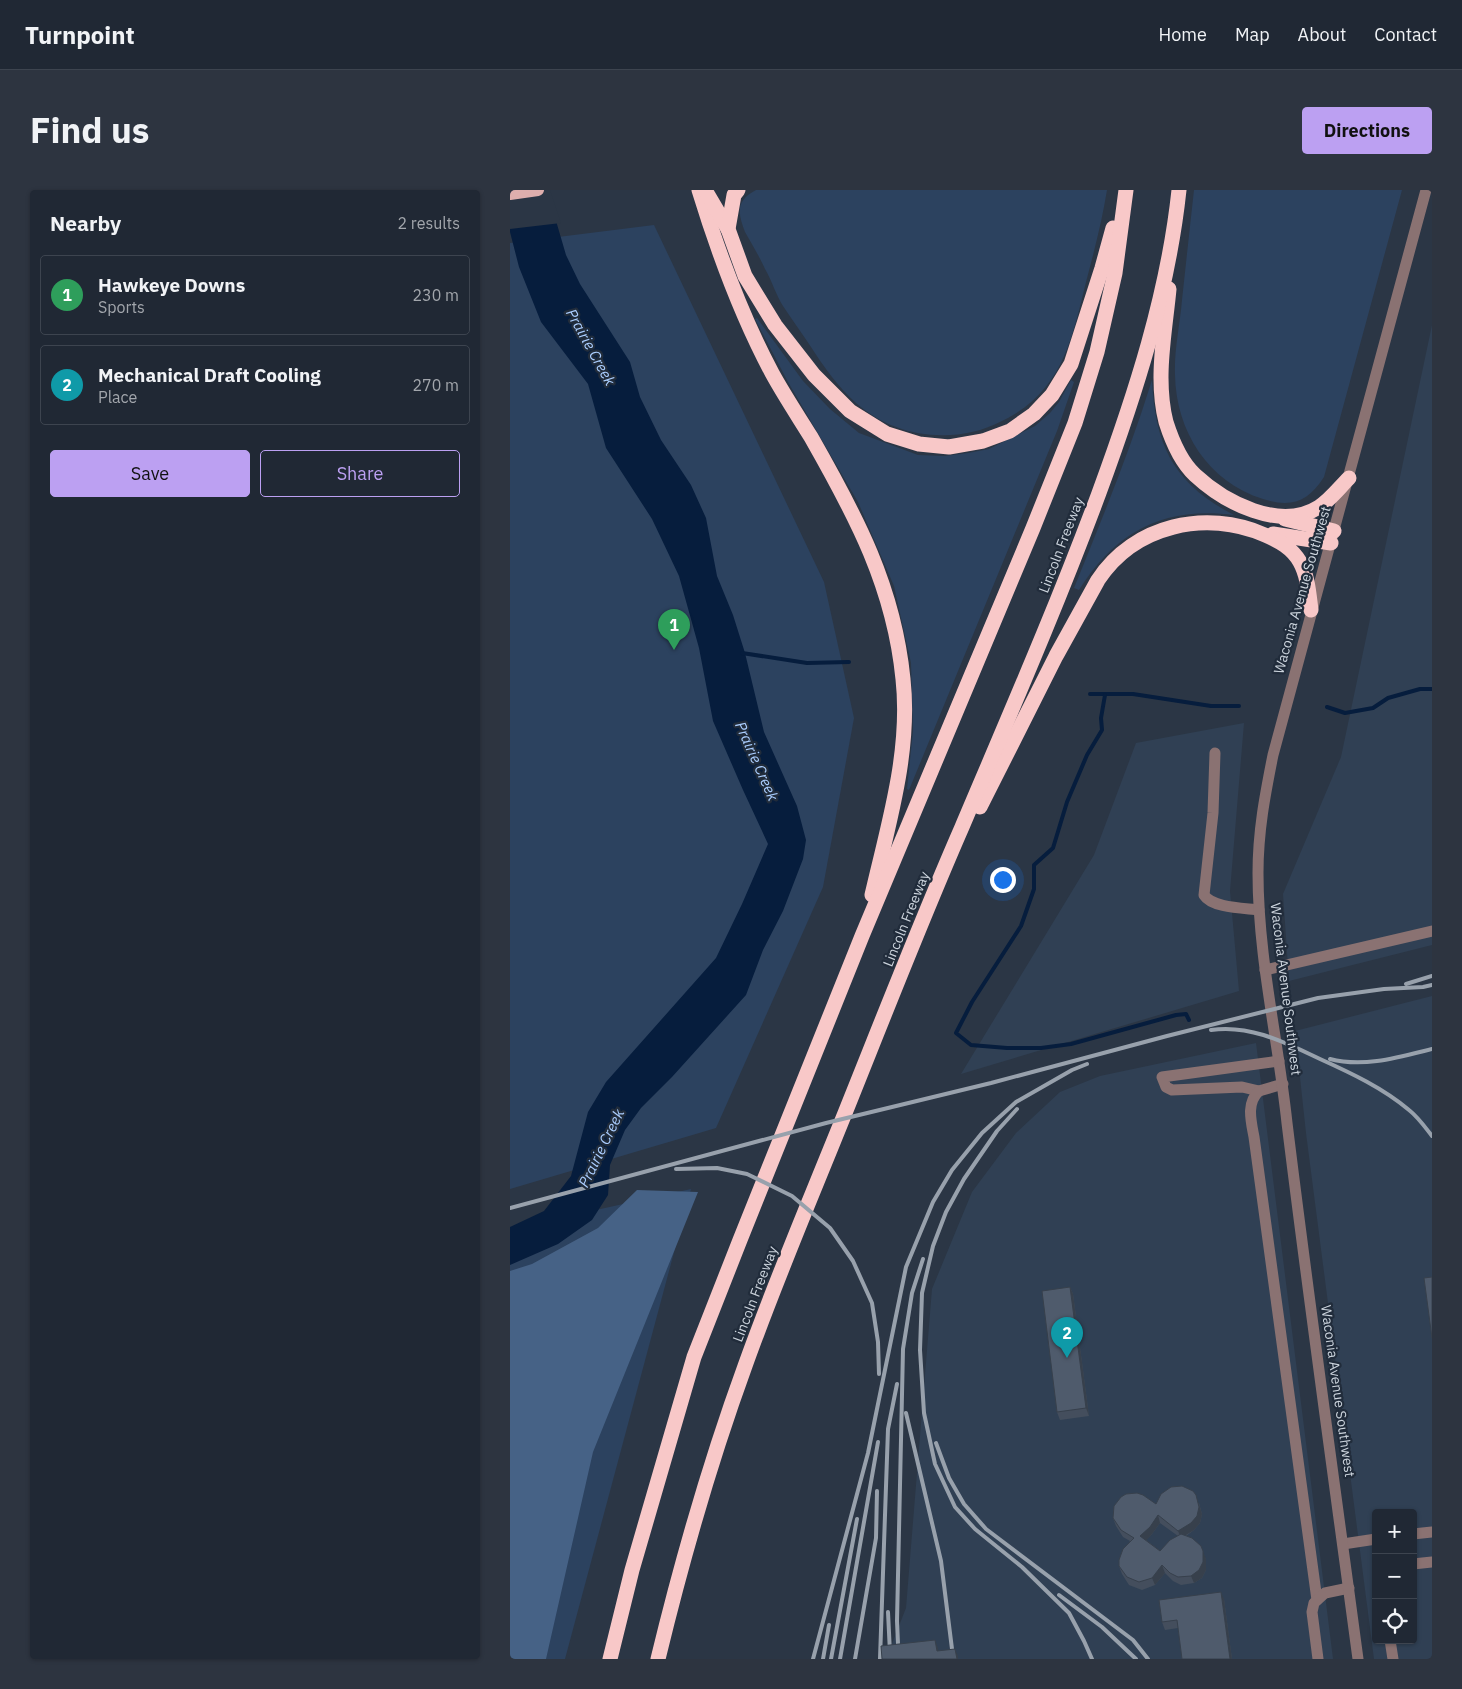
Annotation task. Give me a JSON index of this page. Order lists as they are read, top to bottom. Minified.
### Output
{"streets":{"highway":["Lincoln Freeway"],"street":["Waconia Avenue Southwest"]},"water":["Prairie Creek"],"page":{"header":"Turnpoint","nav":["Home","Map","About","Contact"],"title":"Find us","buttons":["Directions",["Save","Share"]],"heading":["Nearby","2 results"],"list":[{"mark":"1","name":"Hawkeye Downs","note":"Sports","value":"230 m"},{"mark":"2","name":"Mechanical Draft Cooling","note":"Place","value":"270 m"}],"pins":["1","2"],"map_buttons":["+","−"]}}
